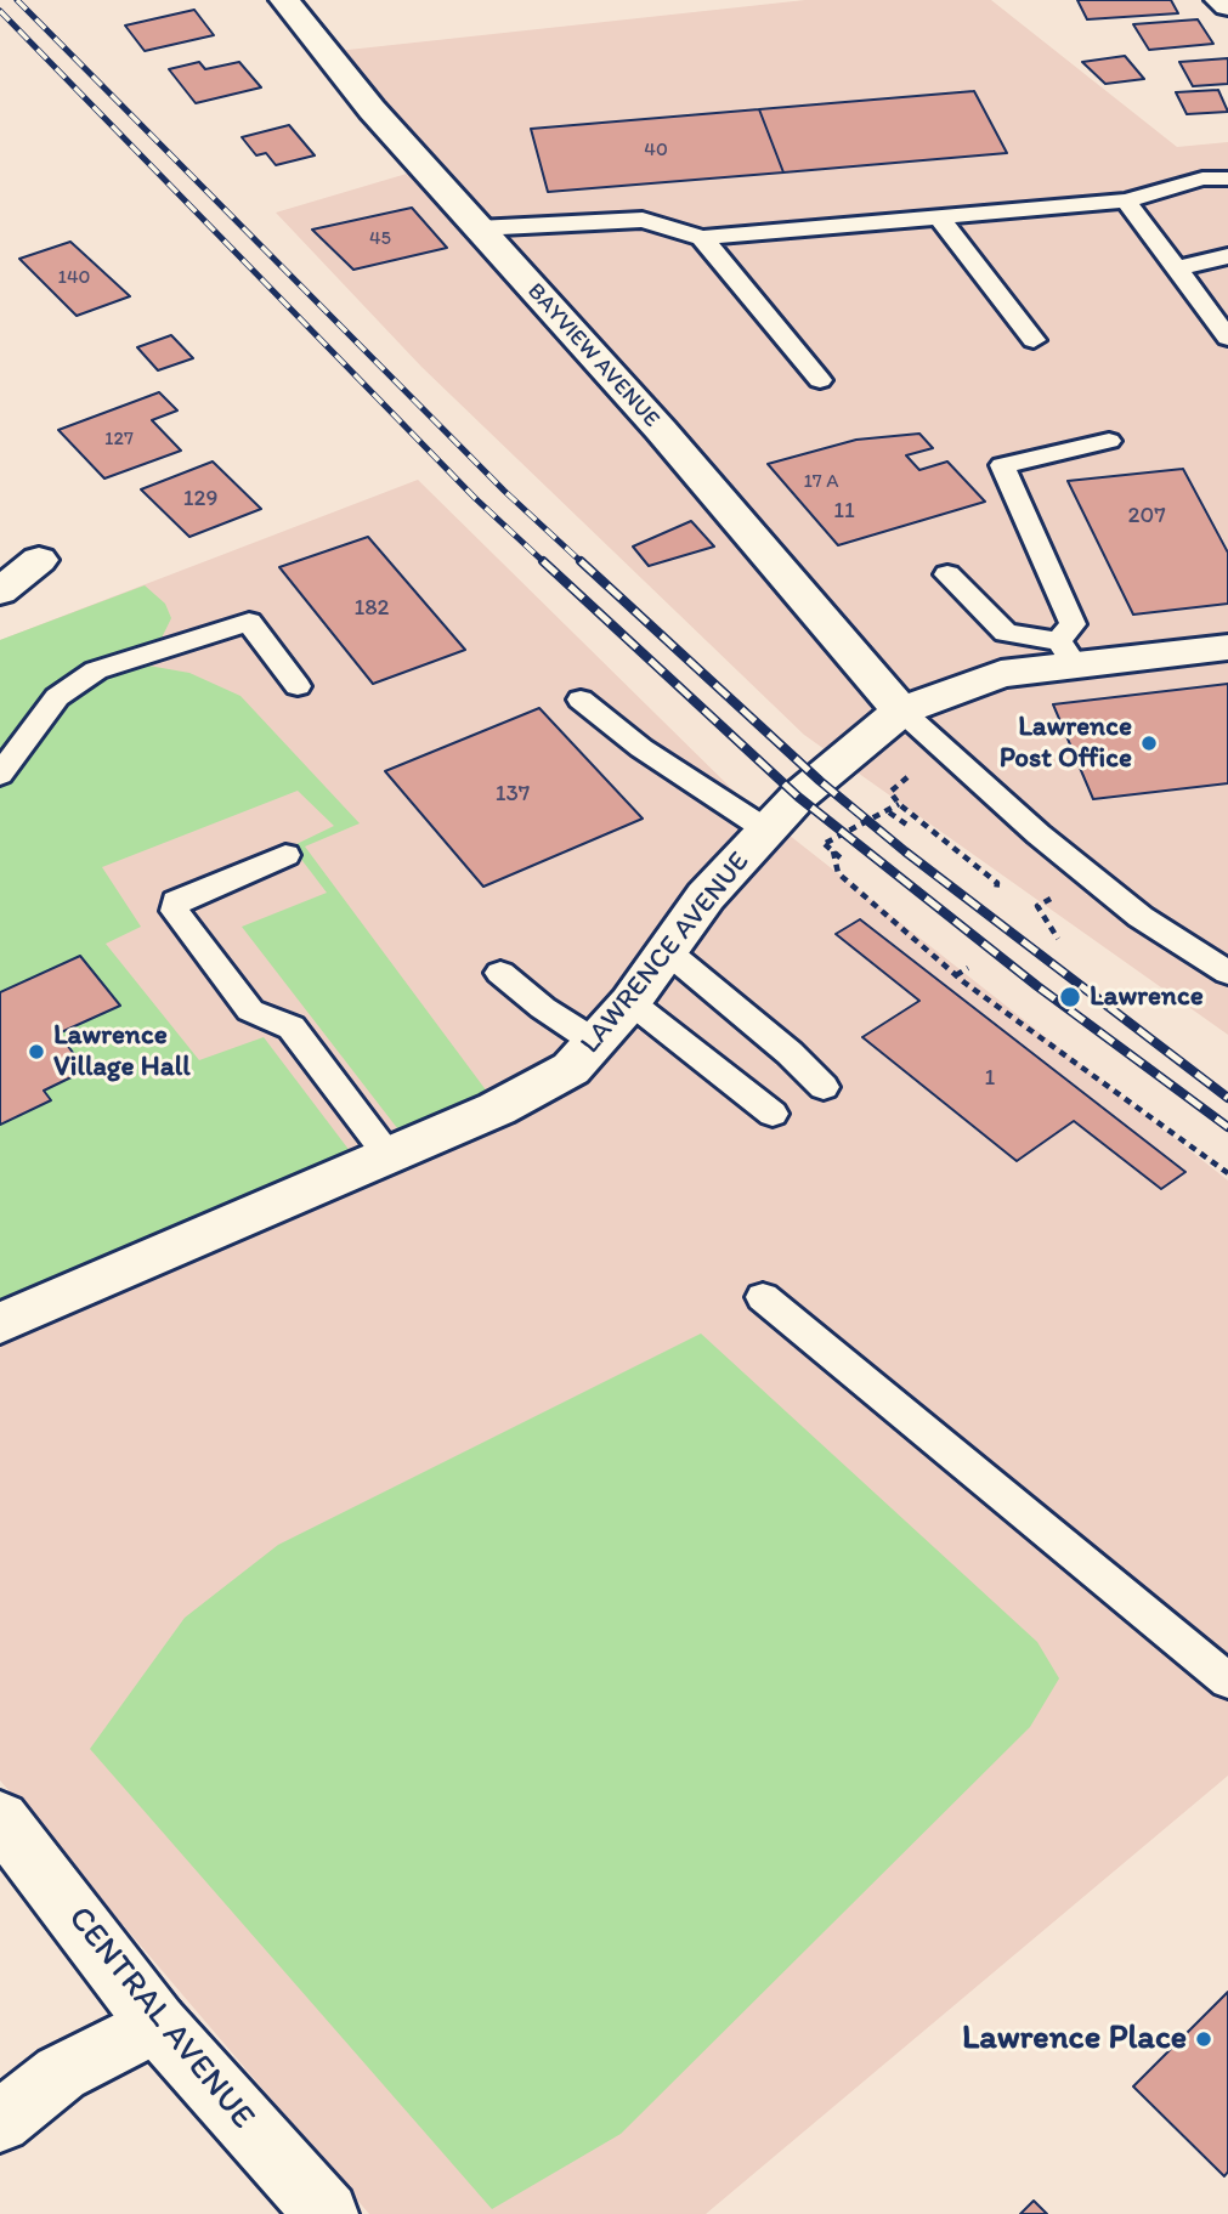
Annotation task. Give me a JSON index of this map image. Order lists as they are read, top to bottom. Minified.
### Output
{"streets":{"street":["BAYVIEW AVENUE","LAWRENCE AVENUE","CENTRAL AVENUE"]},"crossings":[["BAYVIEW AVENUE","LAWRENCE AVENUE"]],"places":["Lawrence Post Office","Lawrence","Lawrence Village Hall","Lawrence Place"],"house_numbers":["40","45","140","127","17 A","129","11","207","182","137","1"]}
